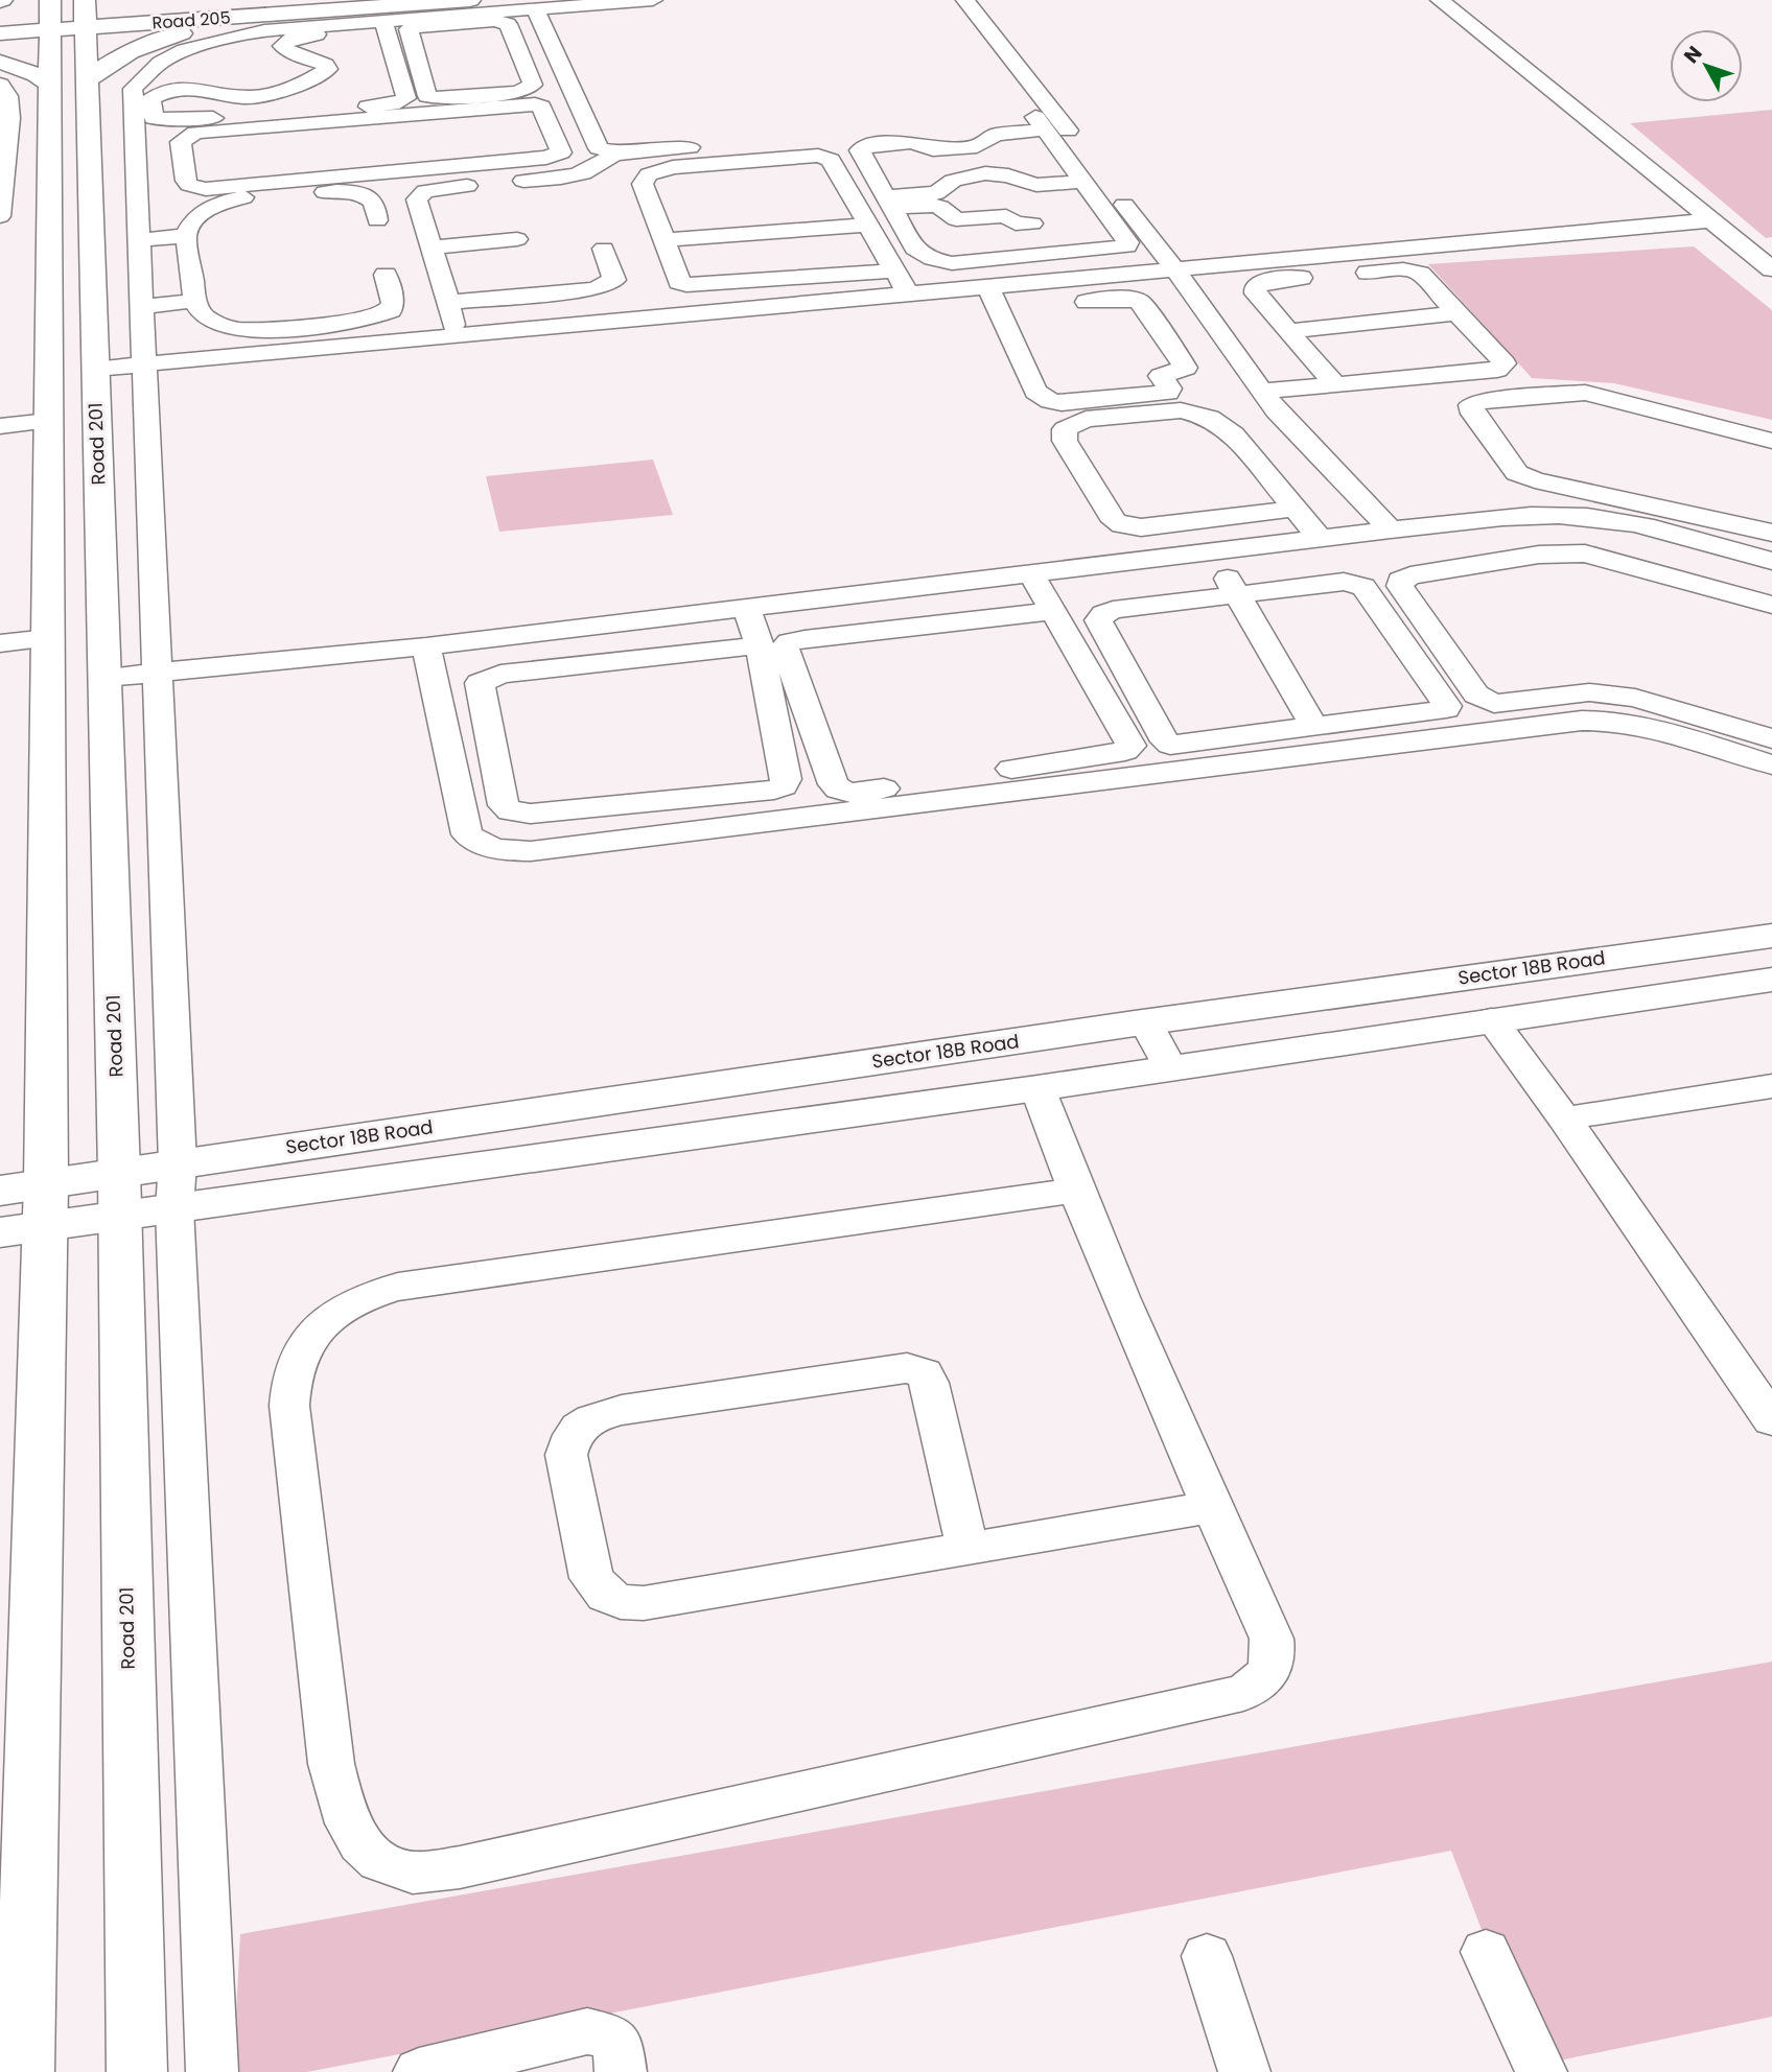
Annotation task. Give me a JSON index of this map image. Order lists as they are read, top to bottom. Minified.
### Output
{"streets":{"main road":["Road 205","Road 201","Sector 18B Road"]},"crossings":[["Road 205","Road 201"],["Road 201","Sector 18B Road"]],"north":"top left"}
